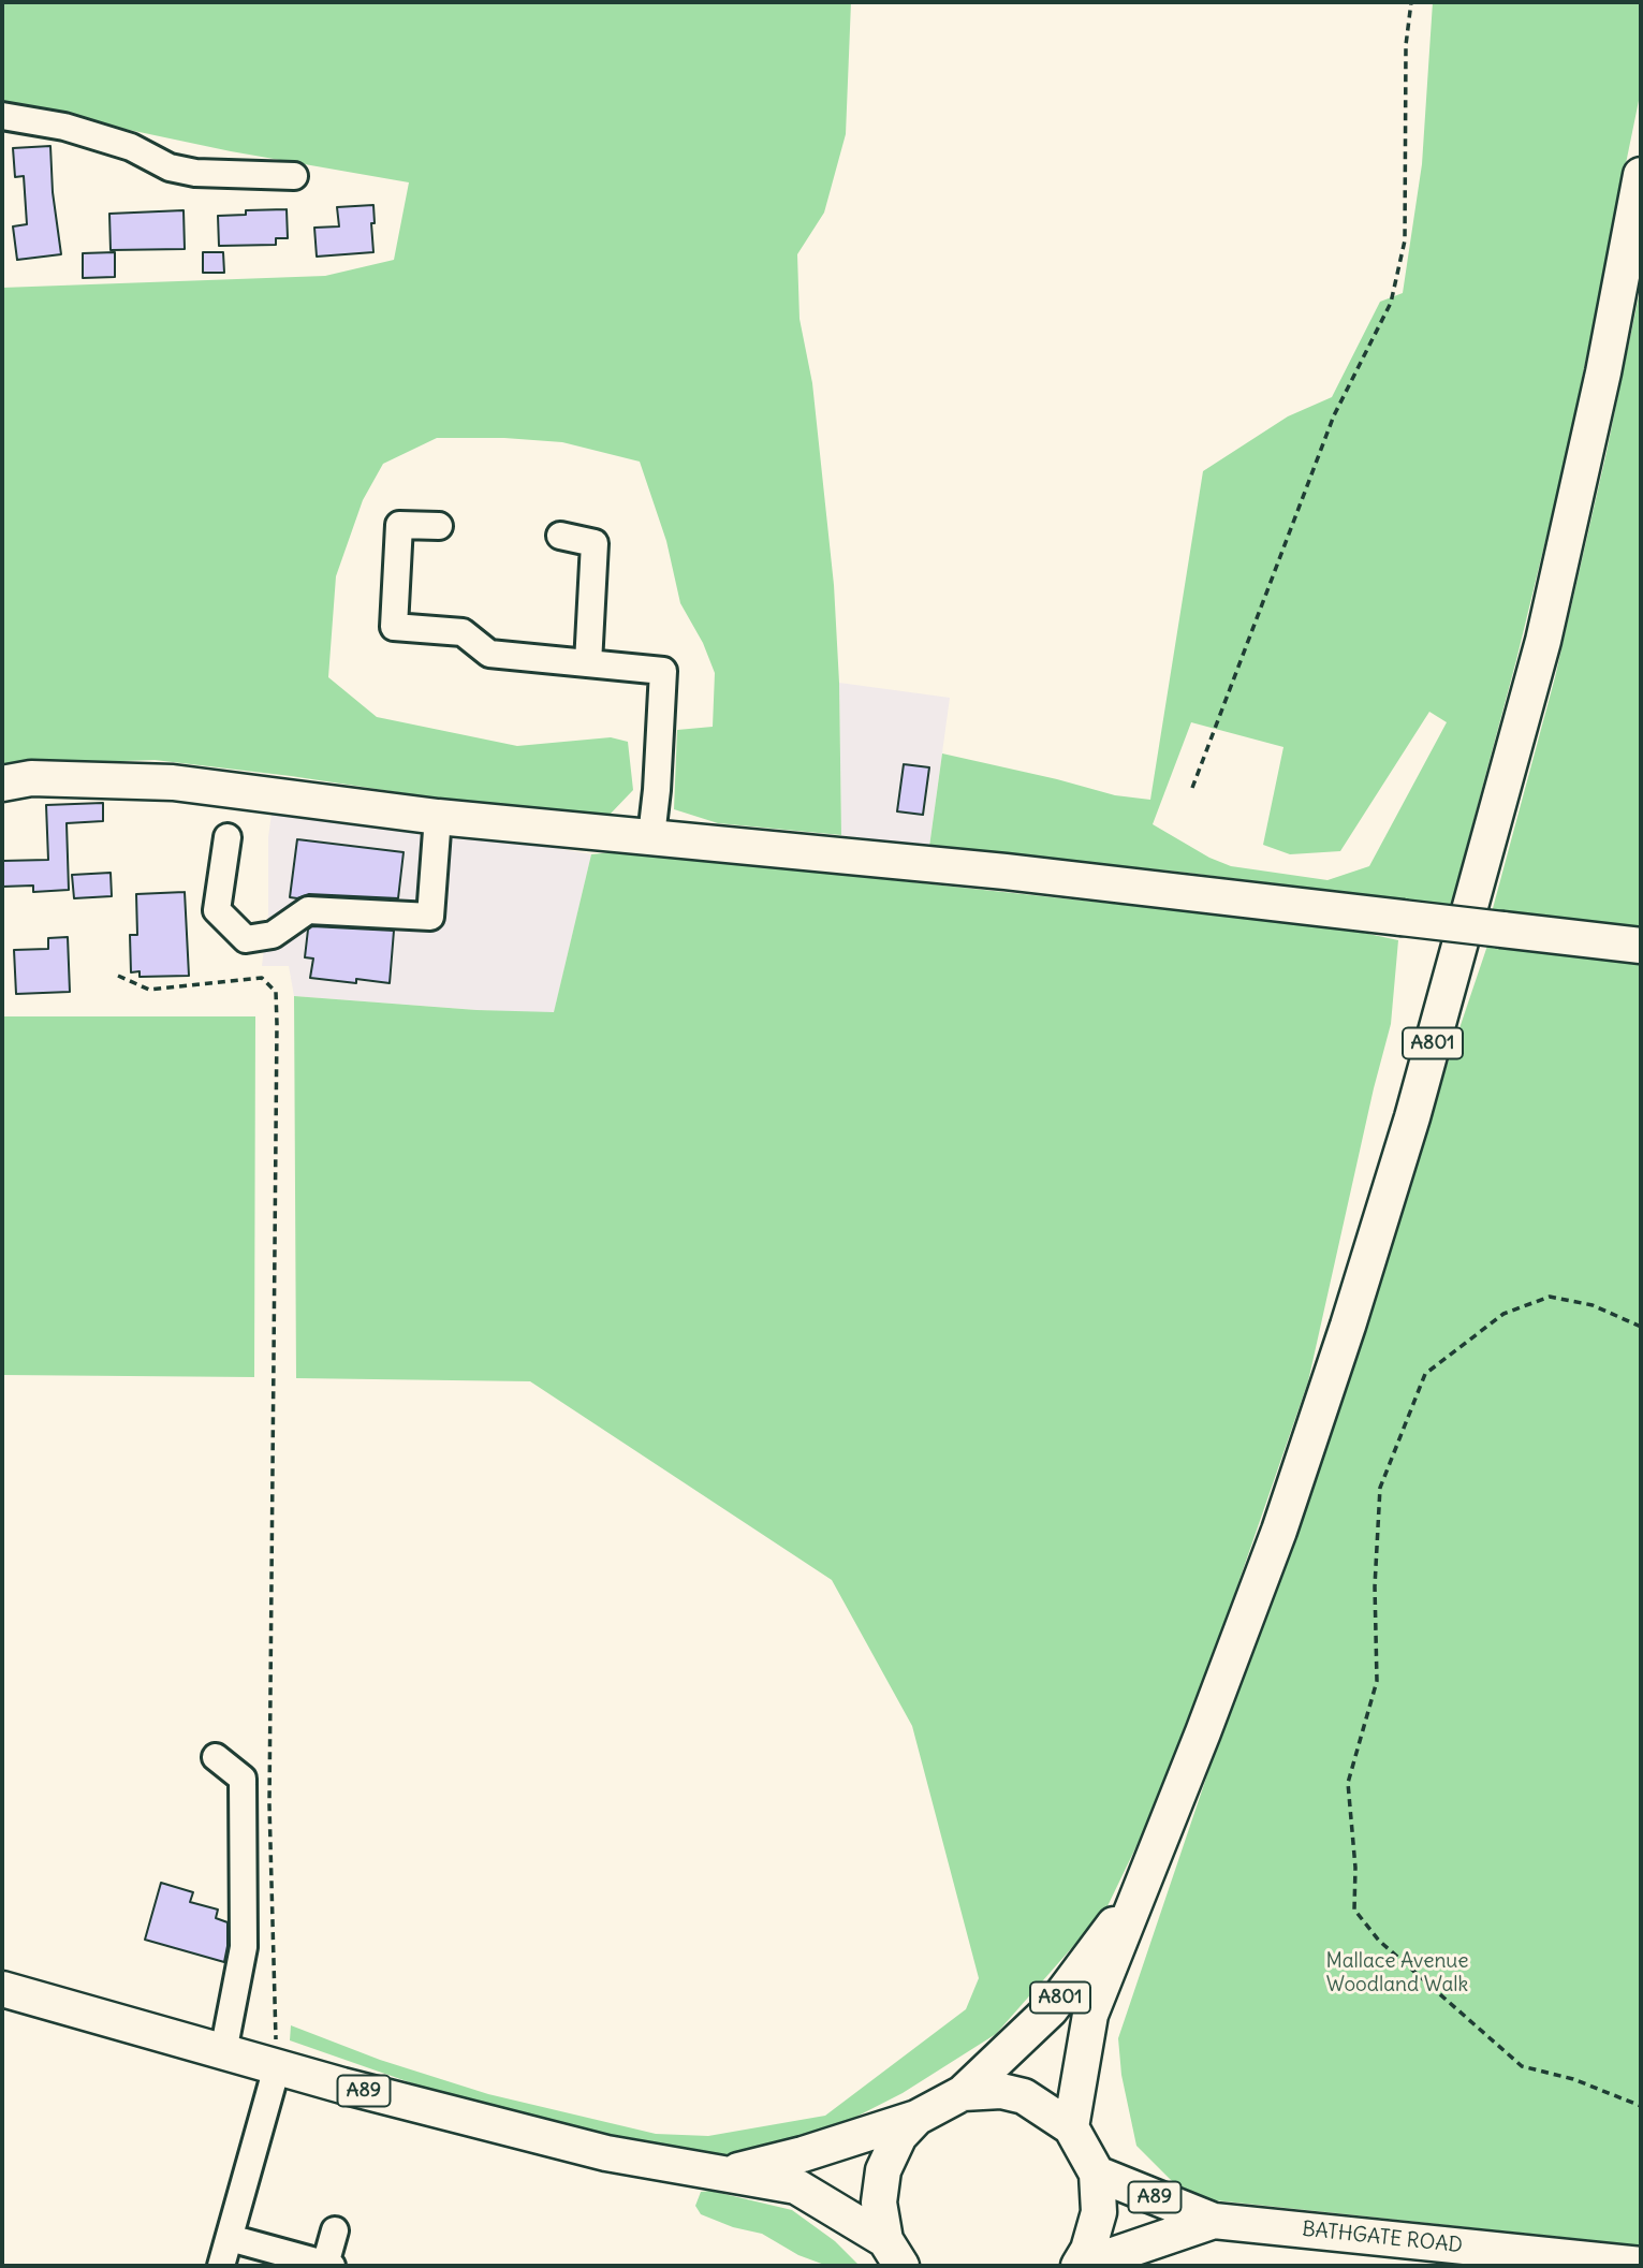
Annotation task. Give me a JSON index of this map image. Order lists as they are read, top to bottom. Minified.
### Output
{"streets":{"main road":["A801","A89","BATHGATE ROAD"]},"crossings":[["A801","A89"],["A89","BATHGATE ROAD"]],"parks":["Mallace Avenue Woodland Walk"]}
